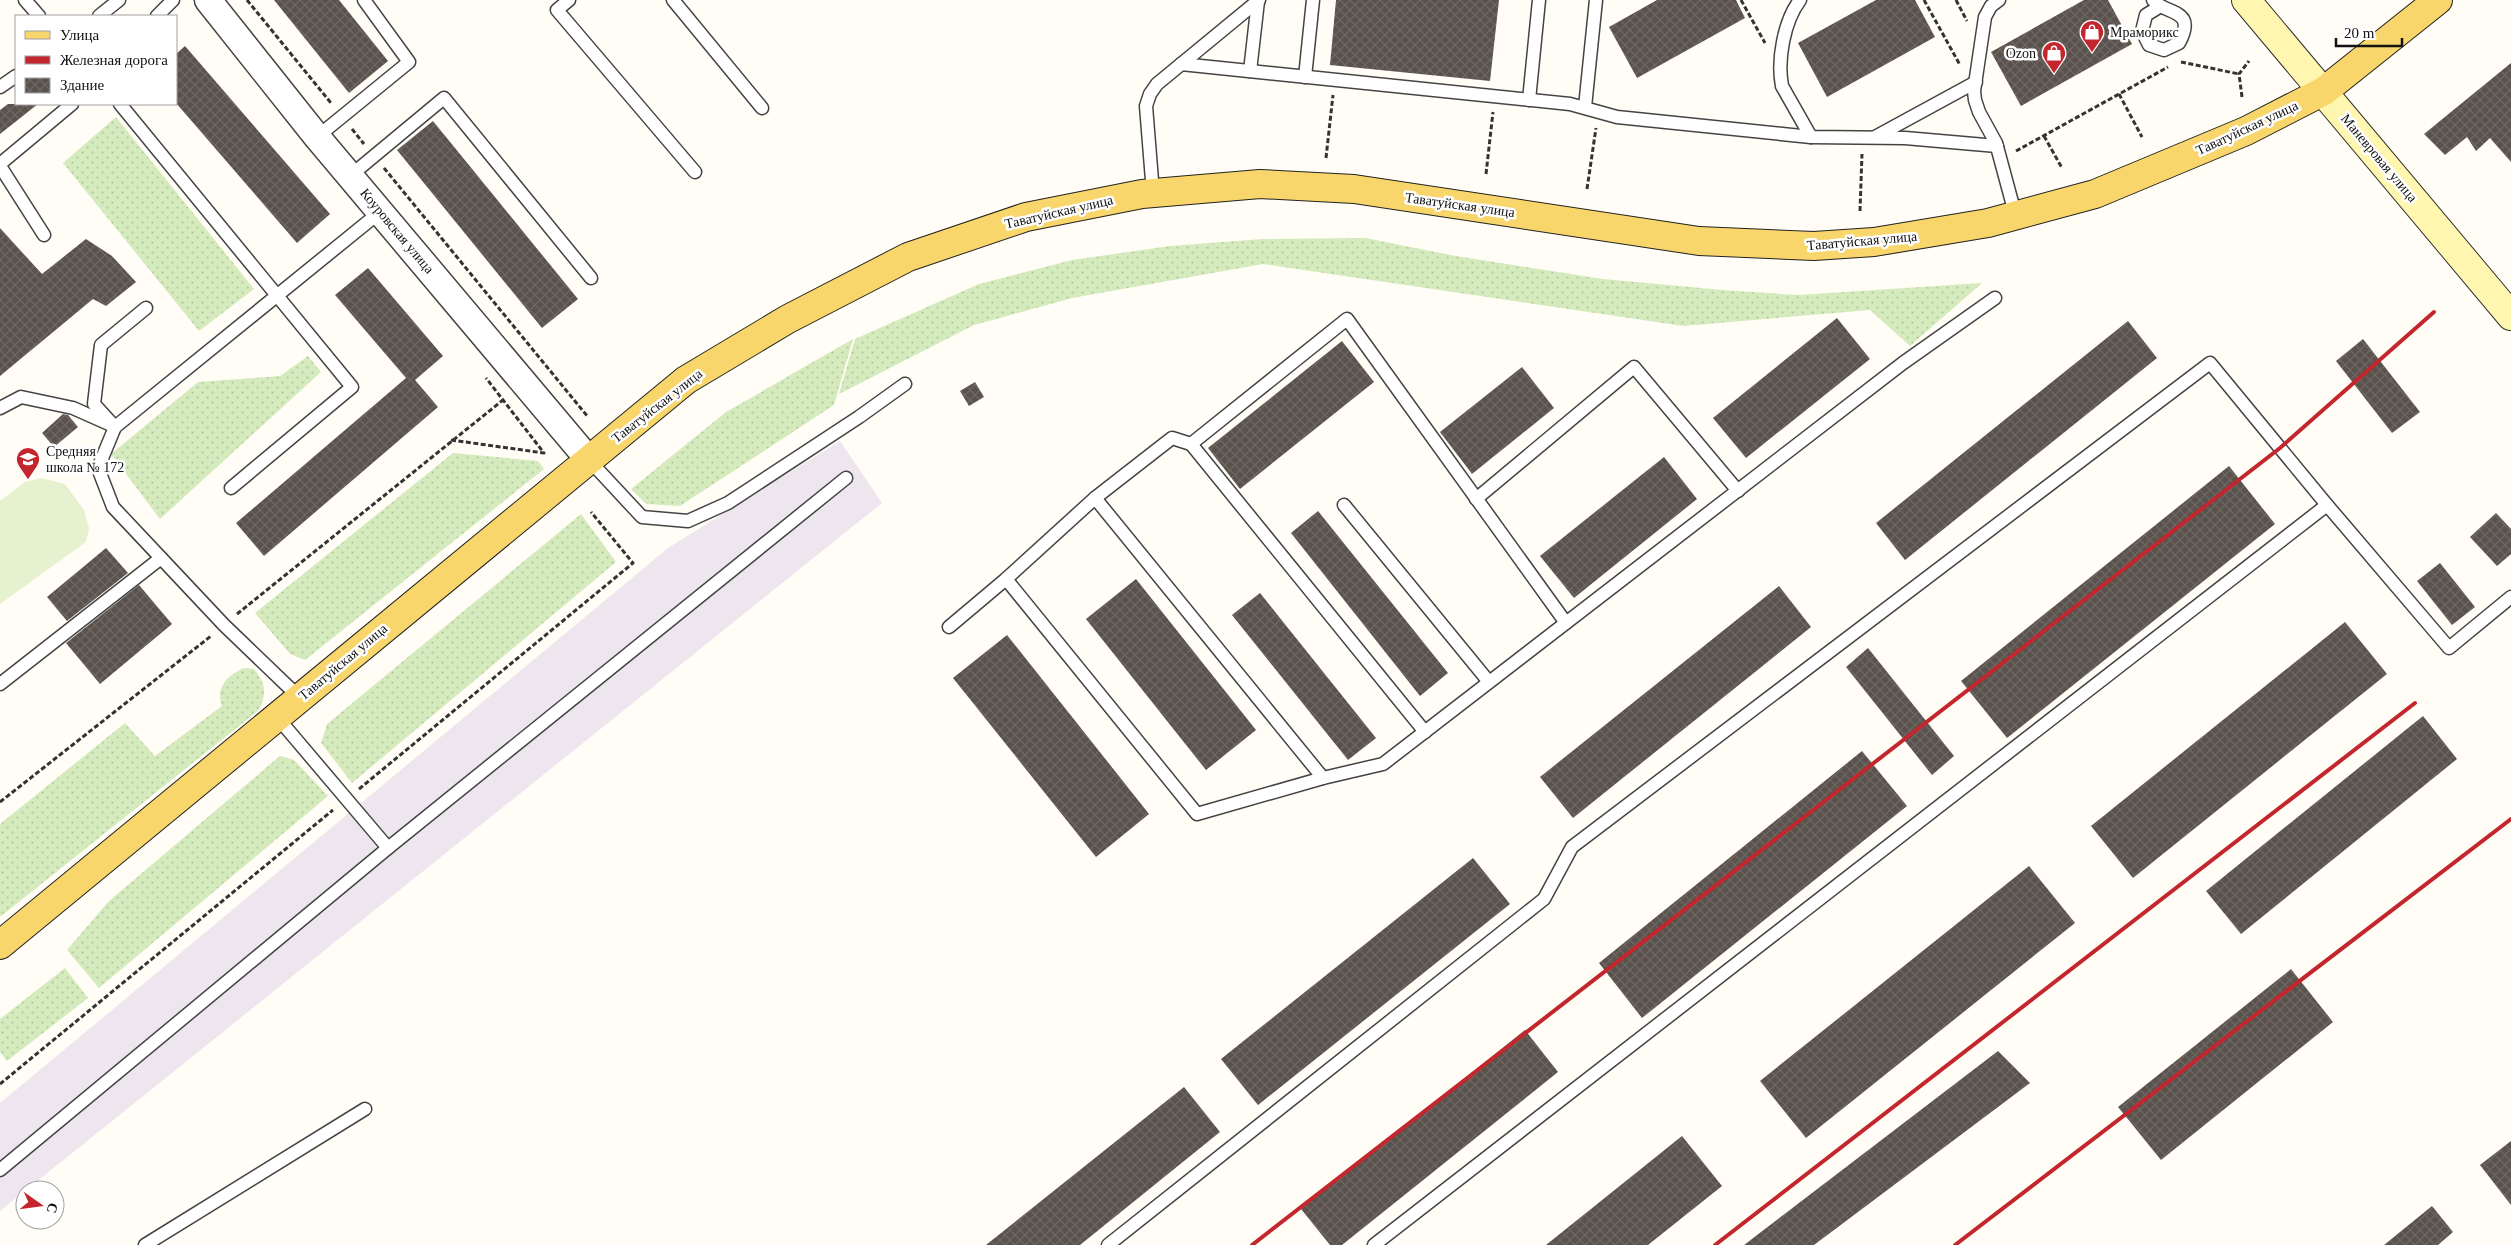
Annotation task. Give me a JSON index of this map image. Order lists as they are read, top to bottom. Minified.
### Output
{"streets":{"main road":["Таватуйская улица","Маневровая улица"],"street":["Коуровская улица"]},"crossings":[["Таватуйская улица","Маневровая улица"],["Таватуйская улица","Коуровская улица"]],"places":{"shop":["Мраморикс","Ozon"],"school or university":["Средняя школа № 172"]},"legend":["Улица","Железная дорога","Здание"],"scale_bar":"20 m","north":"right"}
